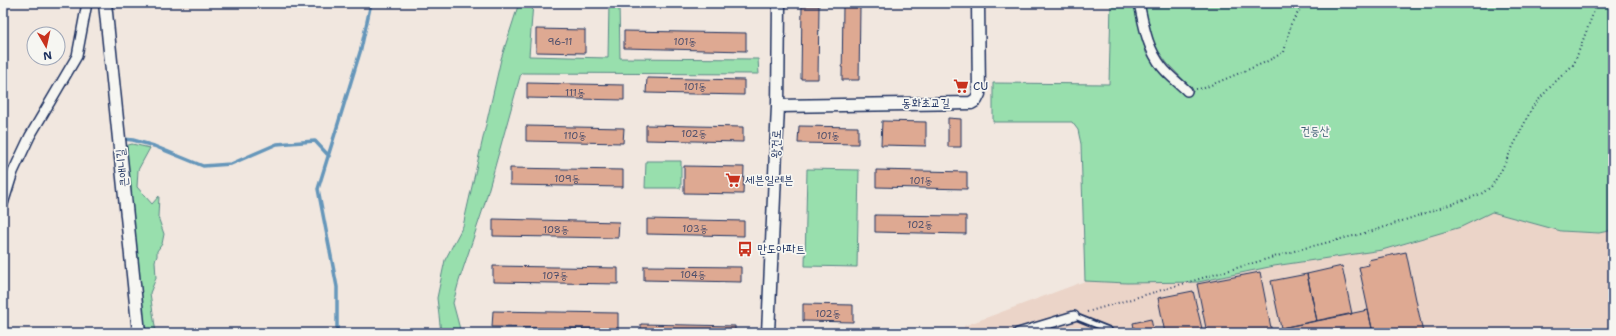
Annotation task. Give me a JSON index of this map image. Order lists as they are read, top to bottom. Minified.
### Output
{"streets":{"street":["동화초교길","왕건로","큰애니길"]},"crossings":[["동화초교길","왕건로"]],"parks":["건등산"],"places":{"supermarket":["CU","세븐일레븐"],"bus stop":["만도아파트"]},"house_numbers":["96-11","101동","101동","111동","102동","110동","101동","109동","101동","102동","103동","108동","104동","107동","102동"],"north":"bottom"}
